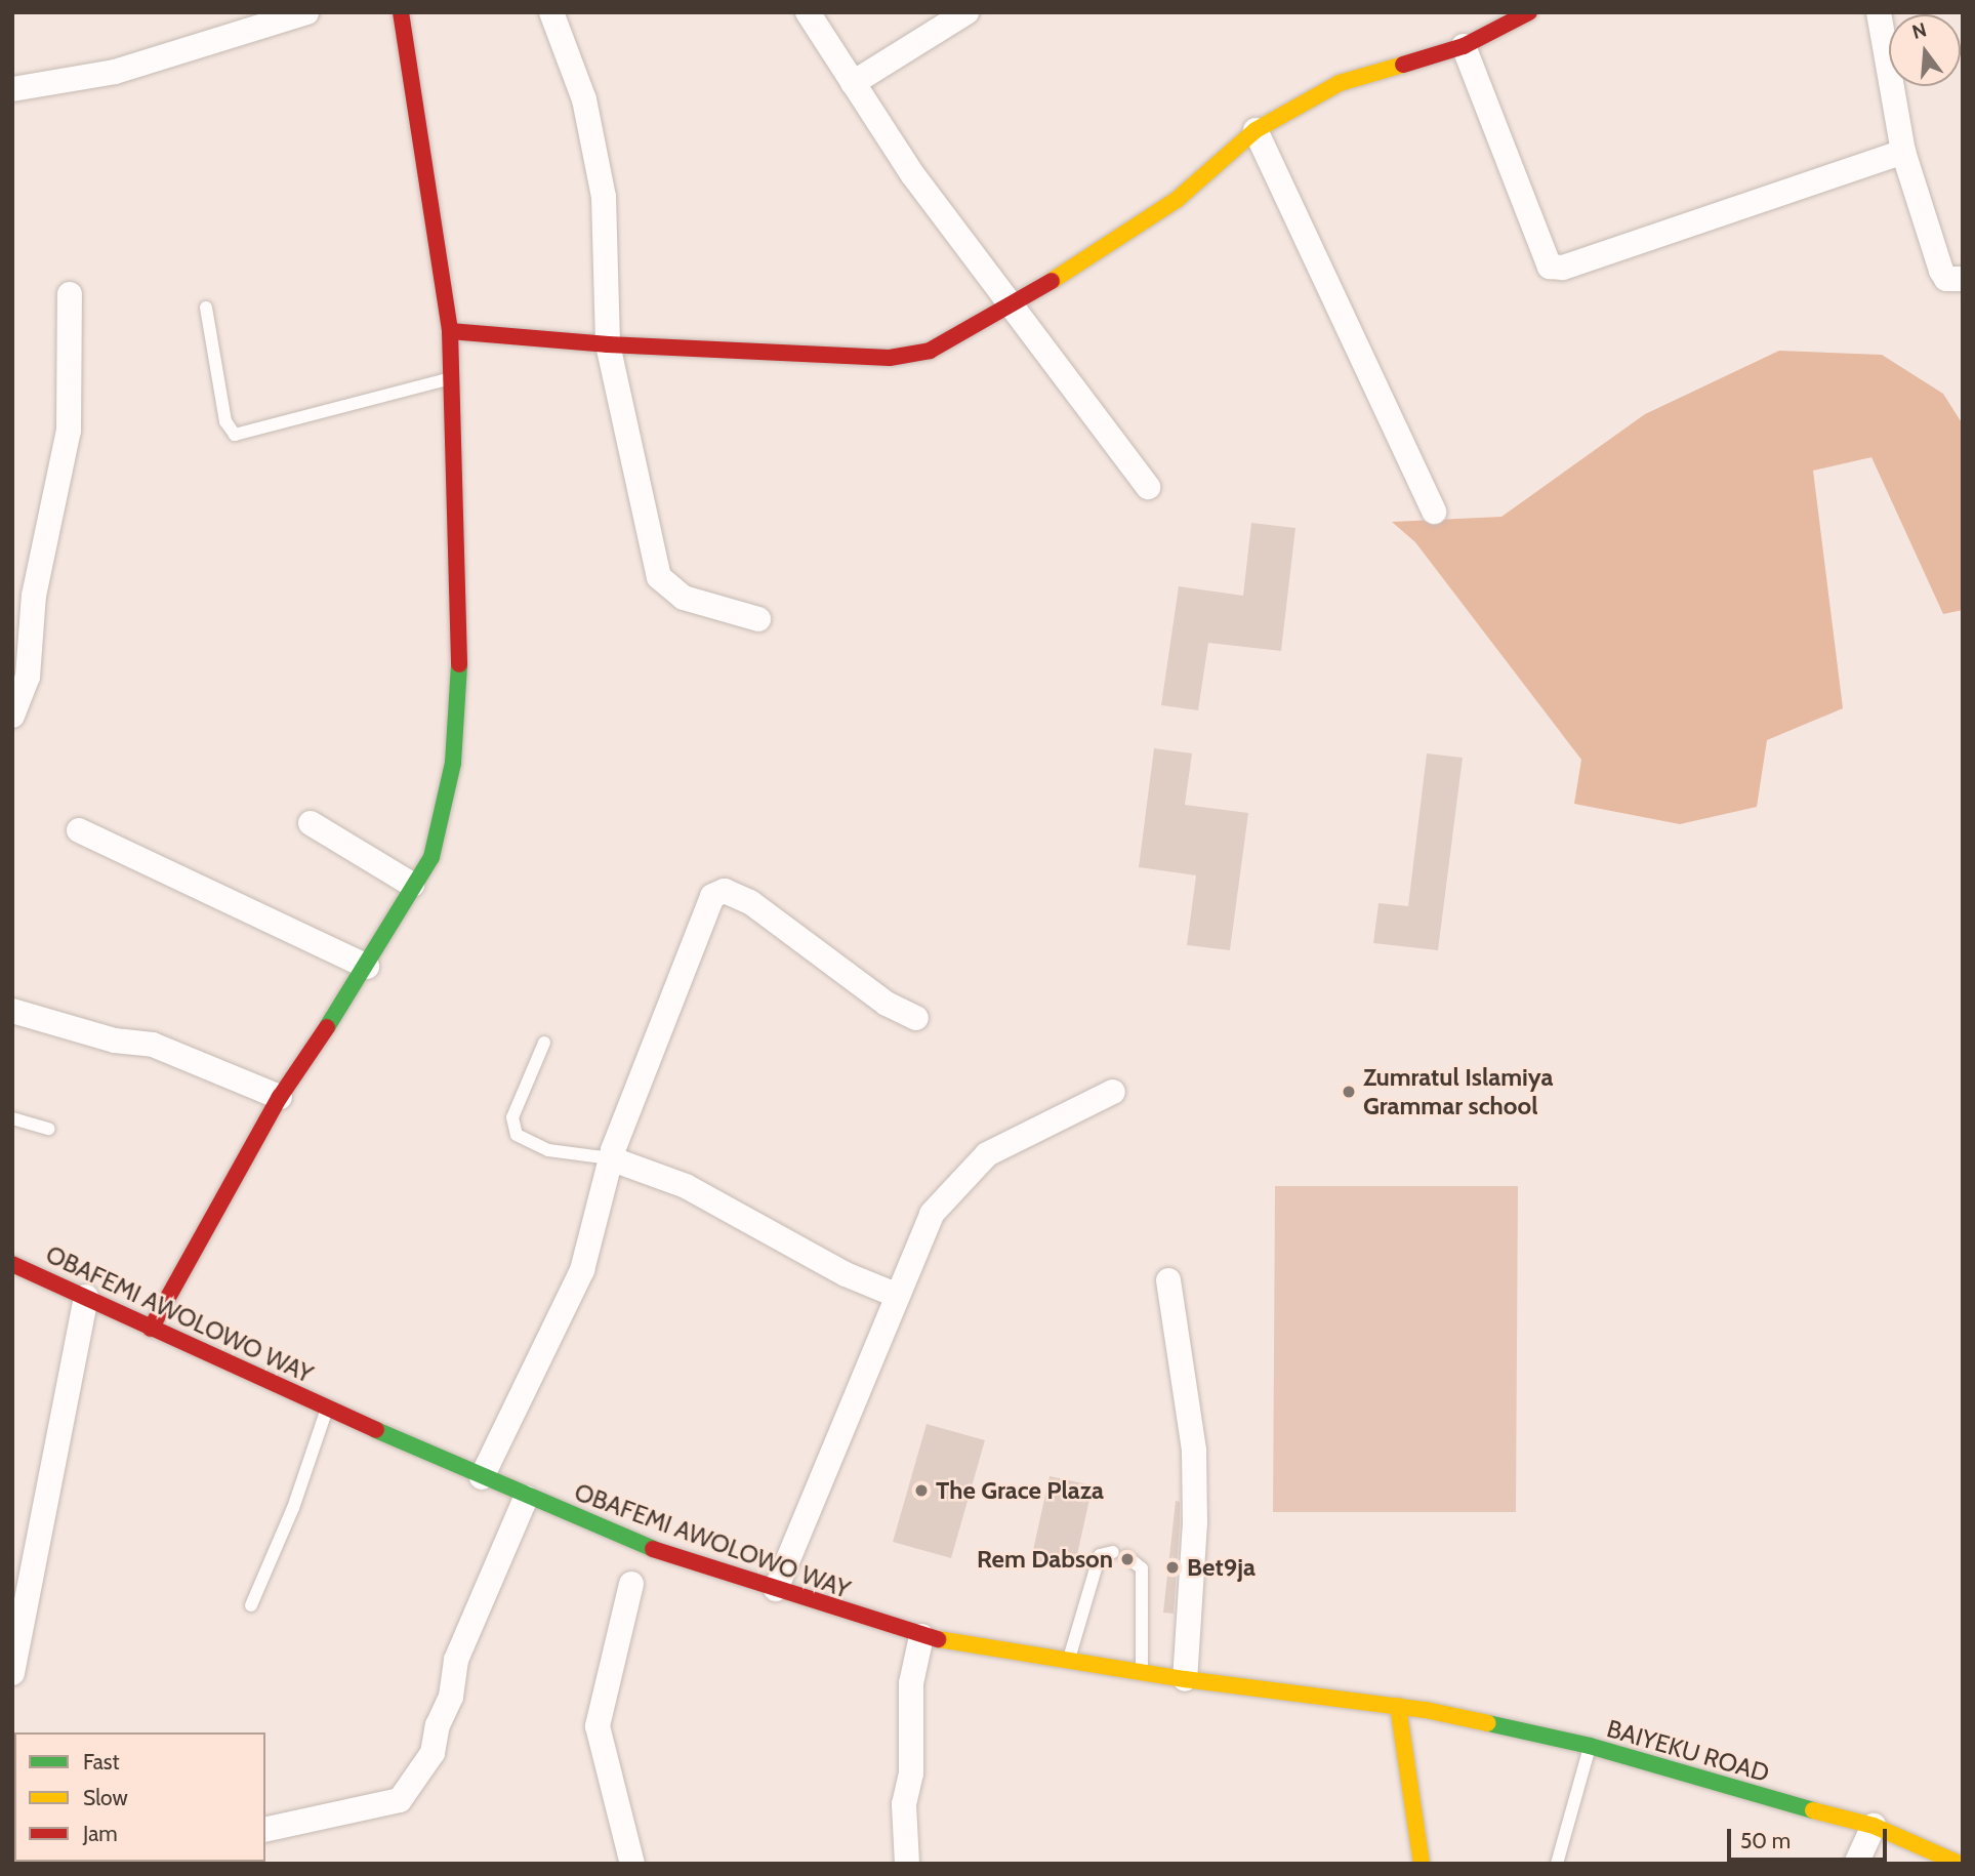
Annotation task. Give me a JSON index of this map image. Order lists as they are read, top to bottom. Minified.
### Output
{"streets":{"street":["OBAFEMI AWOLOWO WAY","BAIYEKU ROAD"]},"crossings":[["OBAFEMI AWOLOWO WAY","BAIYEKU ROAD"]],"places":["Zumratul Islamiya Grammar school","The Grace Plaza","Rem Dabson","Bet9ja"],"legend":["Fast","Slow","Jam"],"scale_bar":"50 m","north":"top"}
